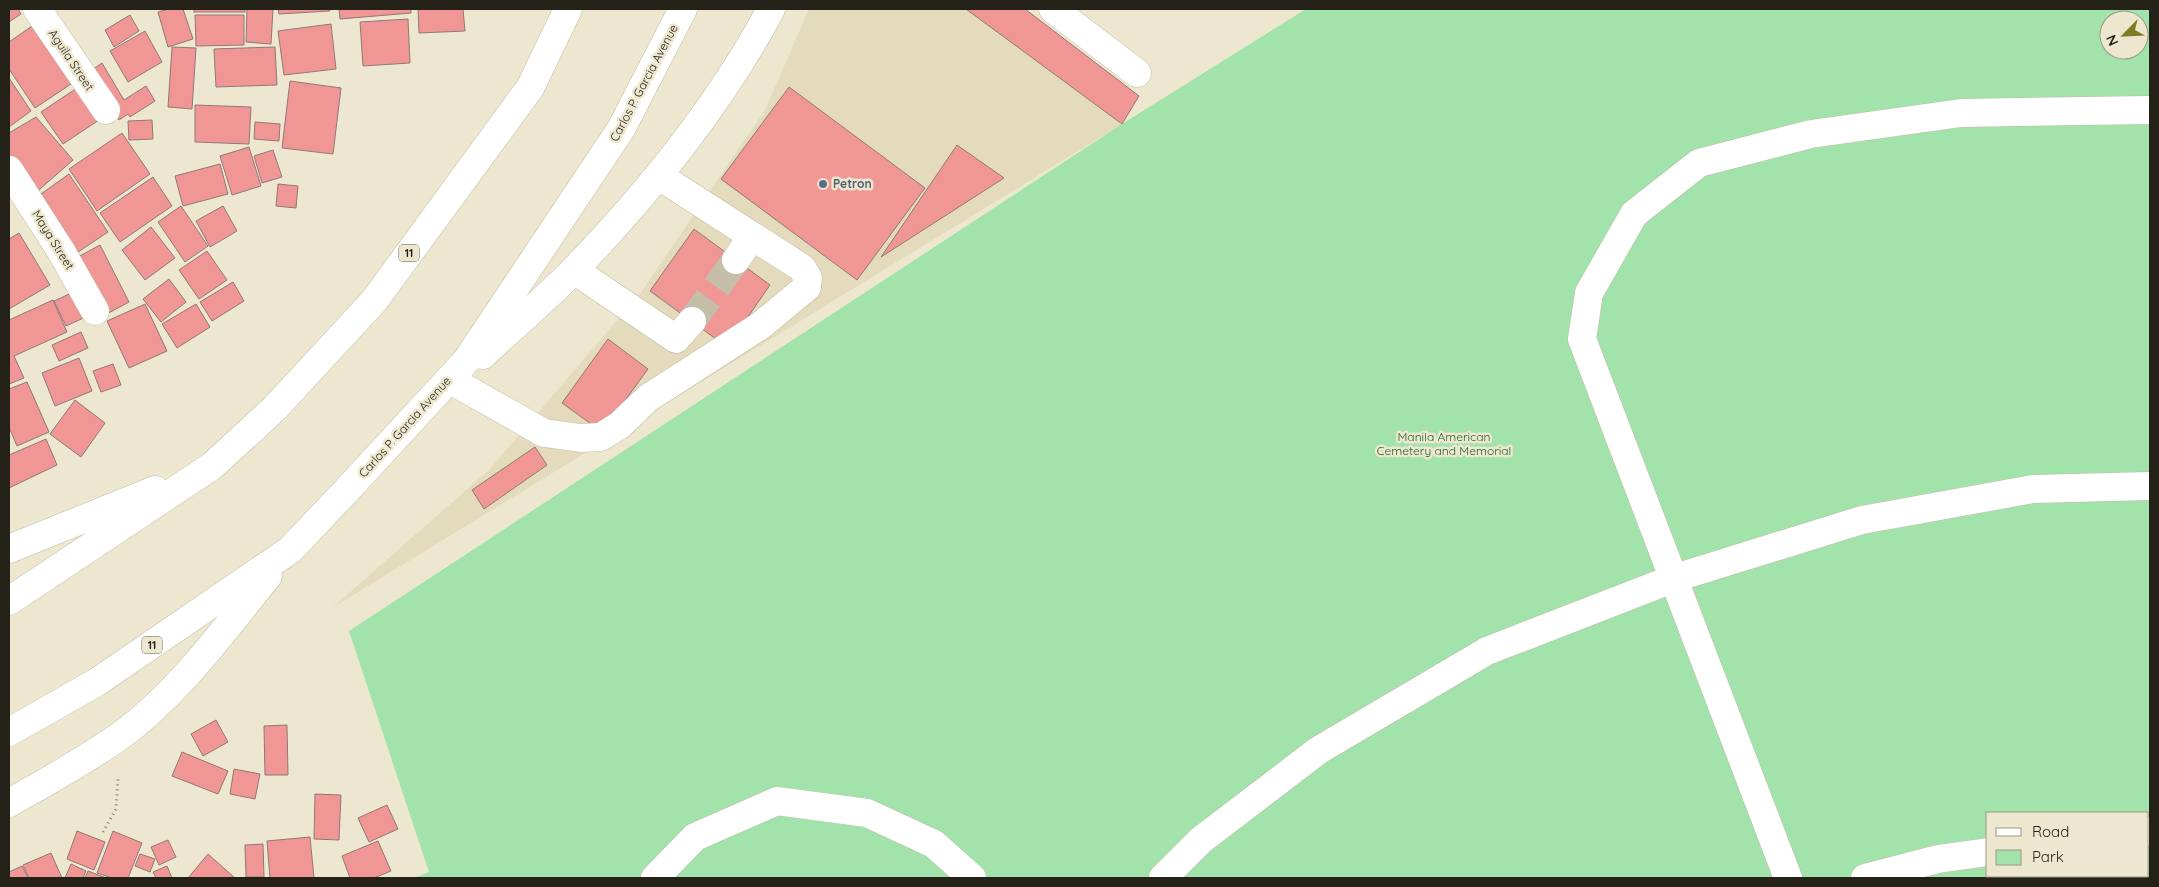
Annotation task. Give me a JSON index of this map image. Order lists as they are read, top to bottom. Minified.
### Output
{"streets":{"main road":["Aguila Street","Carlos P. Garcia Avenue","Maya Street","11"]},"parks":["Manila American Cemetery and Memorial"],"places":["Petron"],"legend":["Road","Park"],"north":"bottom left"}
